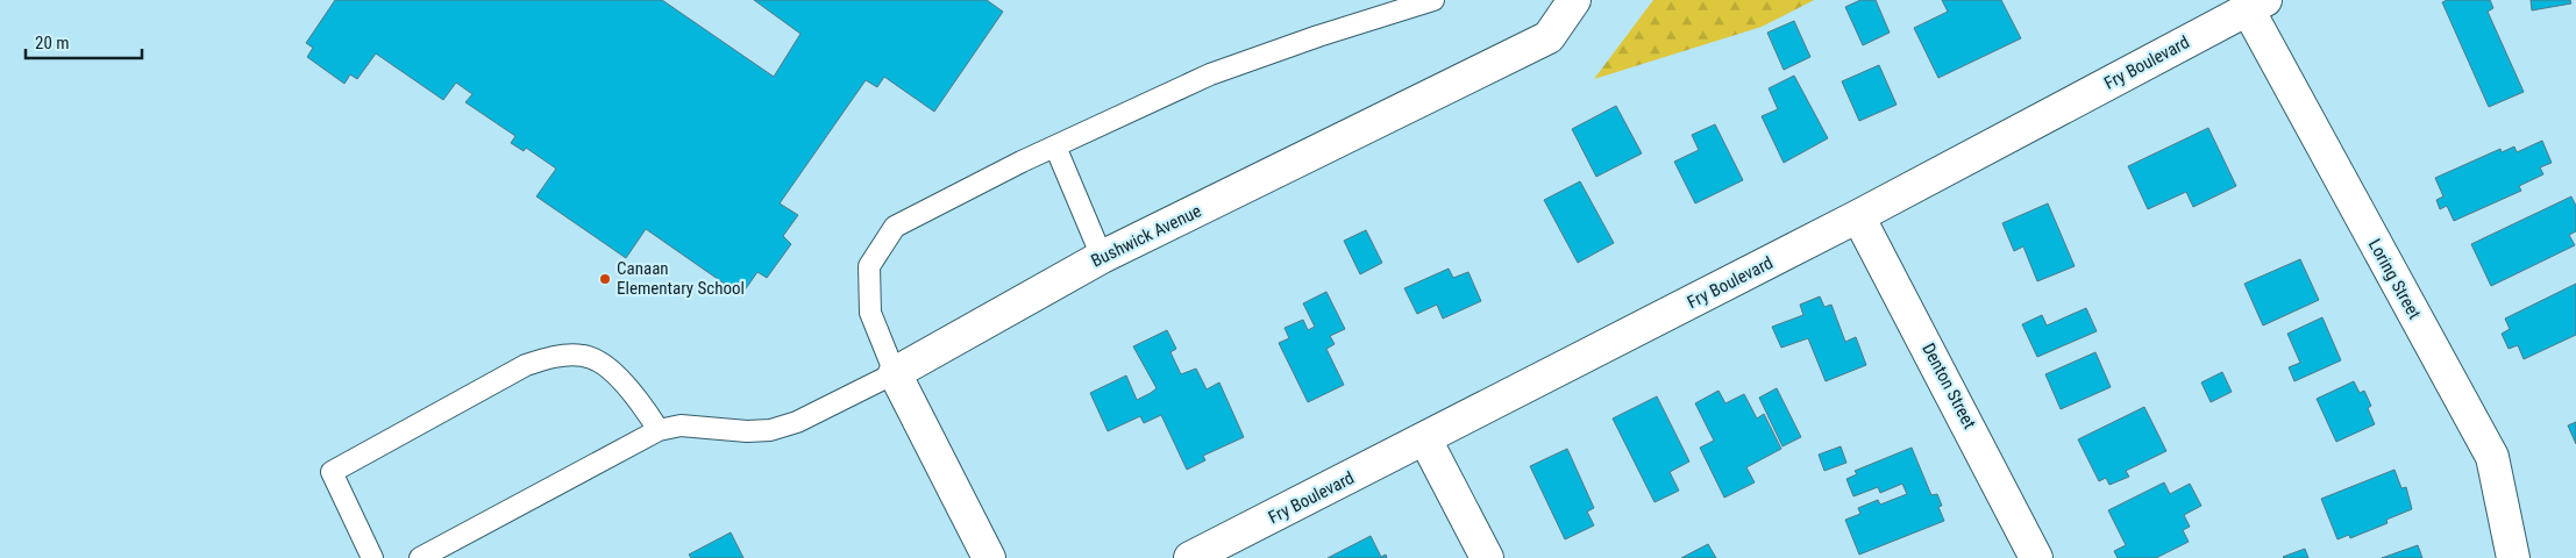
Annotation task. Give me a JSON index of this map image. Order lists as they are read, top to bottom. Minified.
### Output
{"streets":{"street":["Fry Boulevard","Bushwick Avenue","Loring Street","Denton Street"]},"crossings":[["Fry Boulevard","Loring Street"],["Fry Boulevard","Denton Street"]],"places":["Canaan Elementary School"],"scale_bar":"20 m"}
